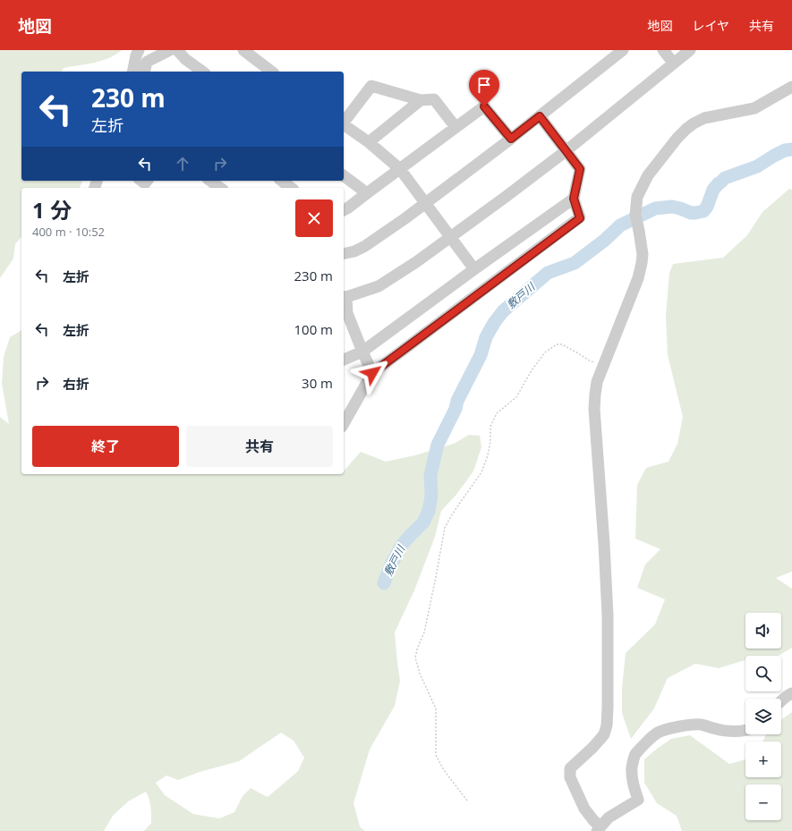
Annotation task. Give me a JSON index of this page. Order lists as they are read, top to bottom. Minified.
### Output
{"water":["敷戸川"],"page":{"header":"地図","nav":["地図","レイヤ","共有"],"turn":["230 m","左折"],"heading":["1 分","400 m · 10:52"],"list":[{"name":"左折","value":"230 m"},{"name":"左折","value":"100 m"},{"name":"右折","value":"30 m"}],"buttons":["終了","共有"],"map_buttons":["+","−"]}}
